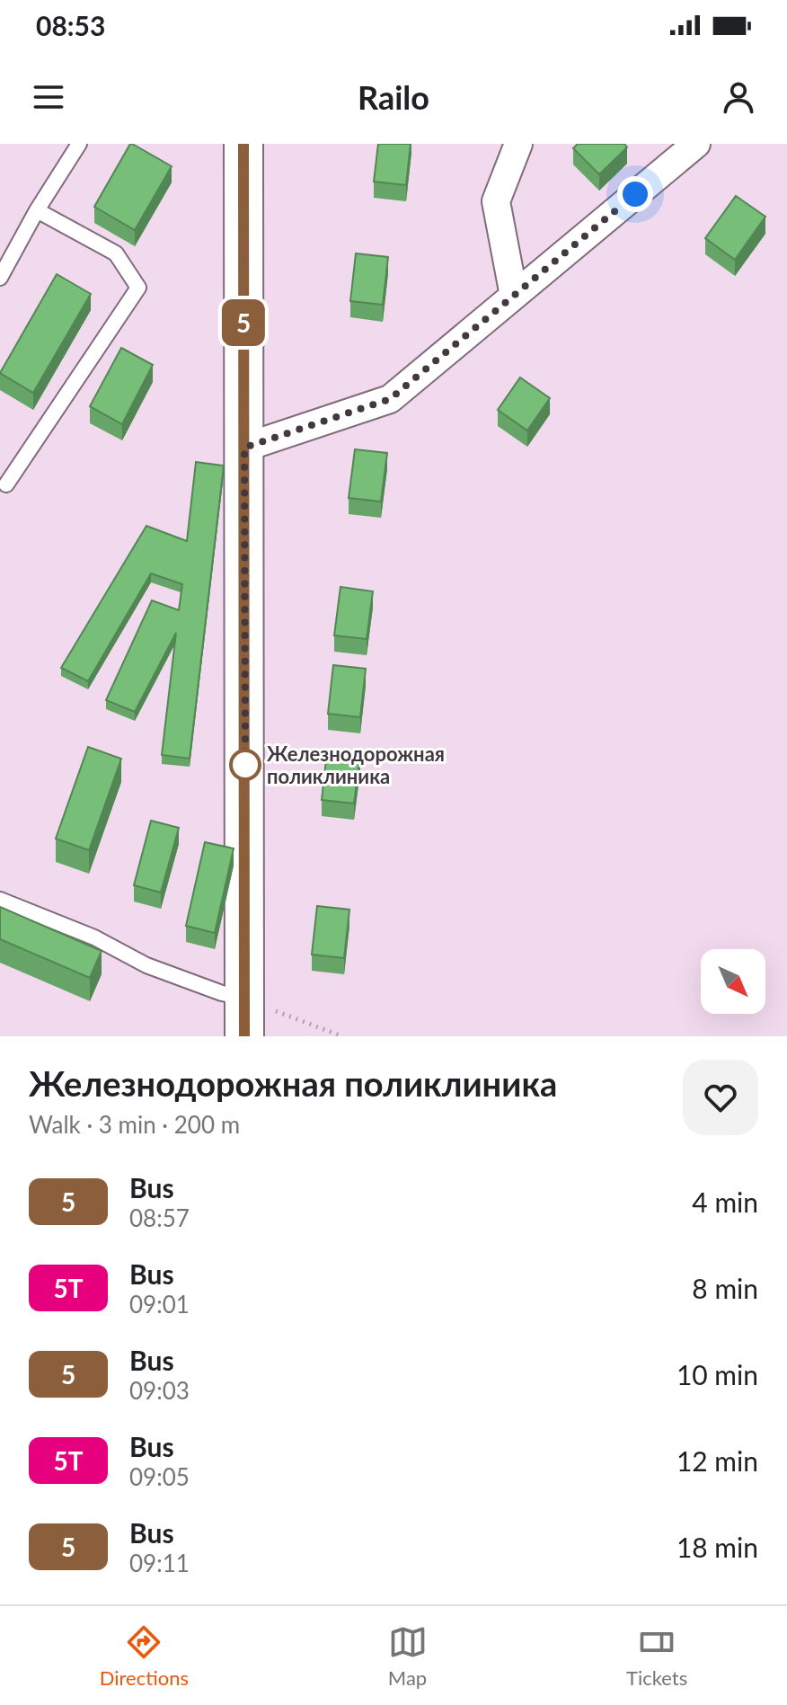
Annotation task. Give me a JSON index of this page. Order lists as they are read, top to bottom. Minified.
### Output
{"places":["Железнодорожная поликлиника"],"lines":["bus line 5"],"north":"bottom right","page":{"status":"08:53","header":"Railo","on_map":"5","heading":["Железнодорожная поликлиника","Walk · 3 min · 200 m"],"list":[{"mark":"5","name":"Bus","note":"08:57","value":"4 min"},{"mark":"5Т","name":"Bus","note":"09:01","value":"8 min"},{"mark":"5","name":"Bus","note":"09:03","value":"10 min"},{"mark":"5Т","name":"Bus","note":"09:05","value":"12 min"},{"mark":"5","name":"Bus","note":"09:11","value":"18 min"}],"tabs":["Directions","Map","Tickets"]}}
